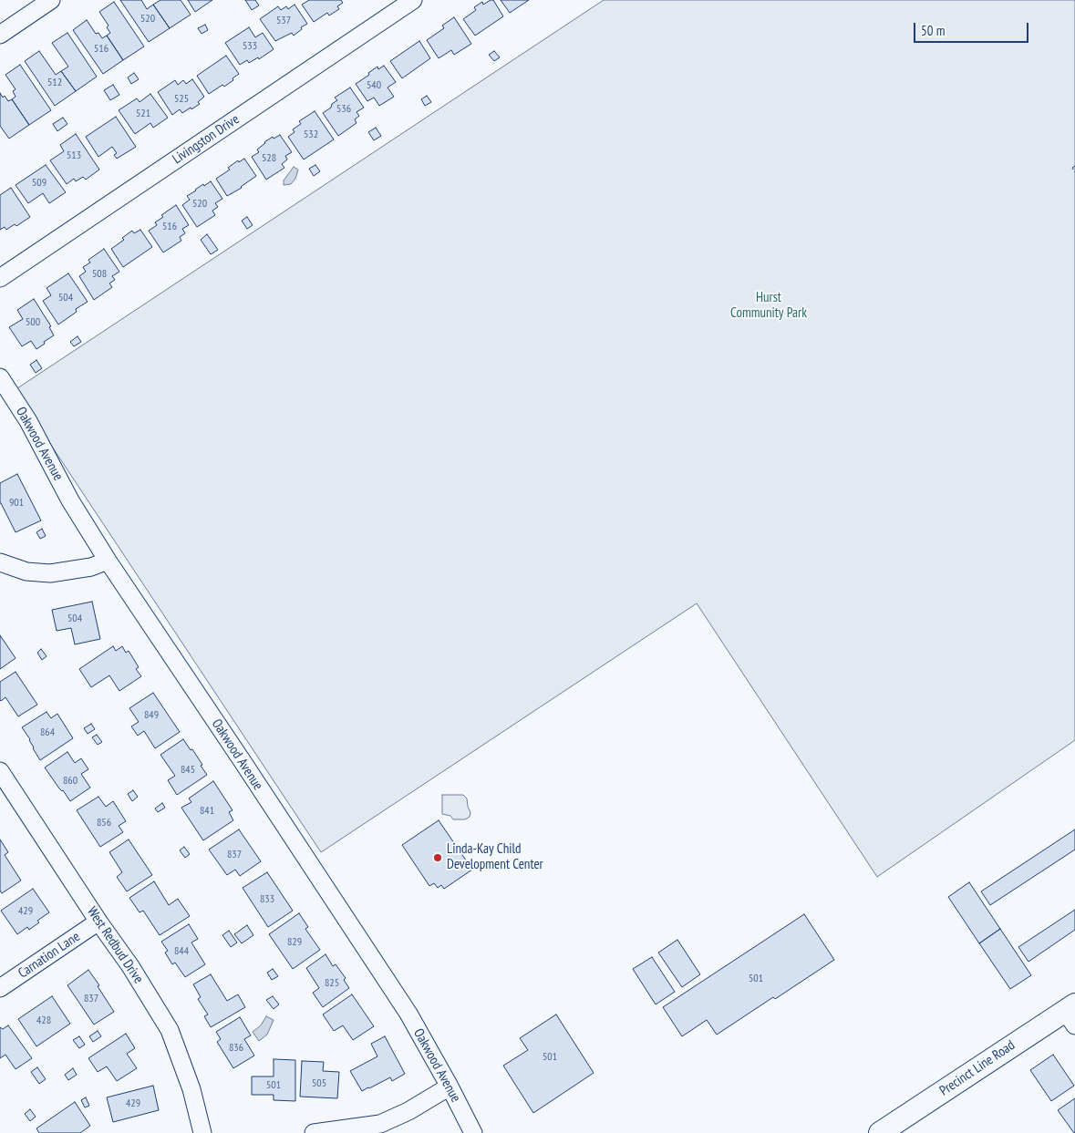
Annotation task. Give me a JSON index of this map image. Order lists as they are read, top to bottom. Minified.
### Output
{"streets":{"main road":["Precinct Line Road"],"street":["Livingston Drive","Oakwood Avenue","West Redbud Drive","Carnation Lane"]},"crossings":[["West Redbud Drive","Carnation Lane"]],"parks":["Hurst Community Park"],"places":["Linda-Kay Child Development Center"],"house_numbers":["520","537","533","516","512","540","525","536","521","532","513","528","509","520","516","508","504","500","901","504","849","864","845","860","841","856","837","833","429","829","844","501","825","837","428","836","501","505","501","429"],"scale_bar":"50 m"}
